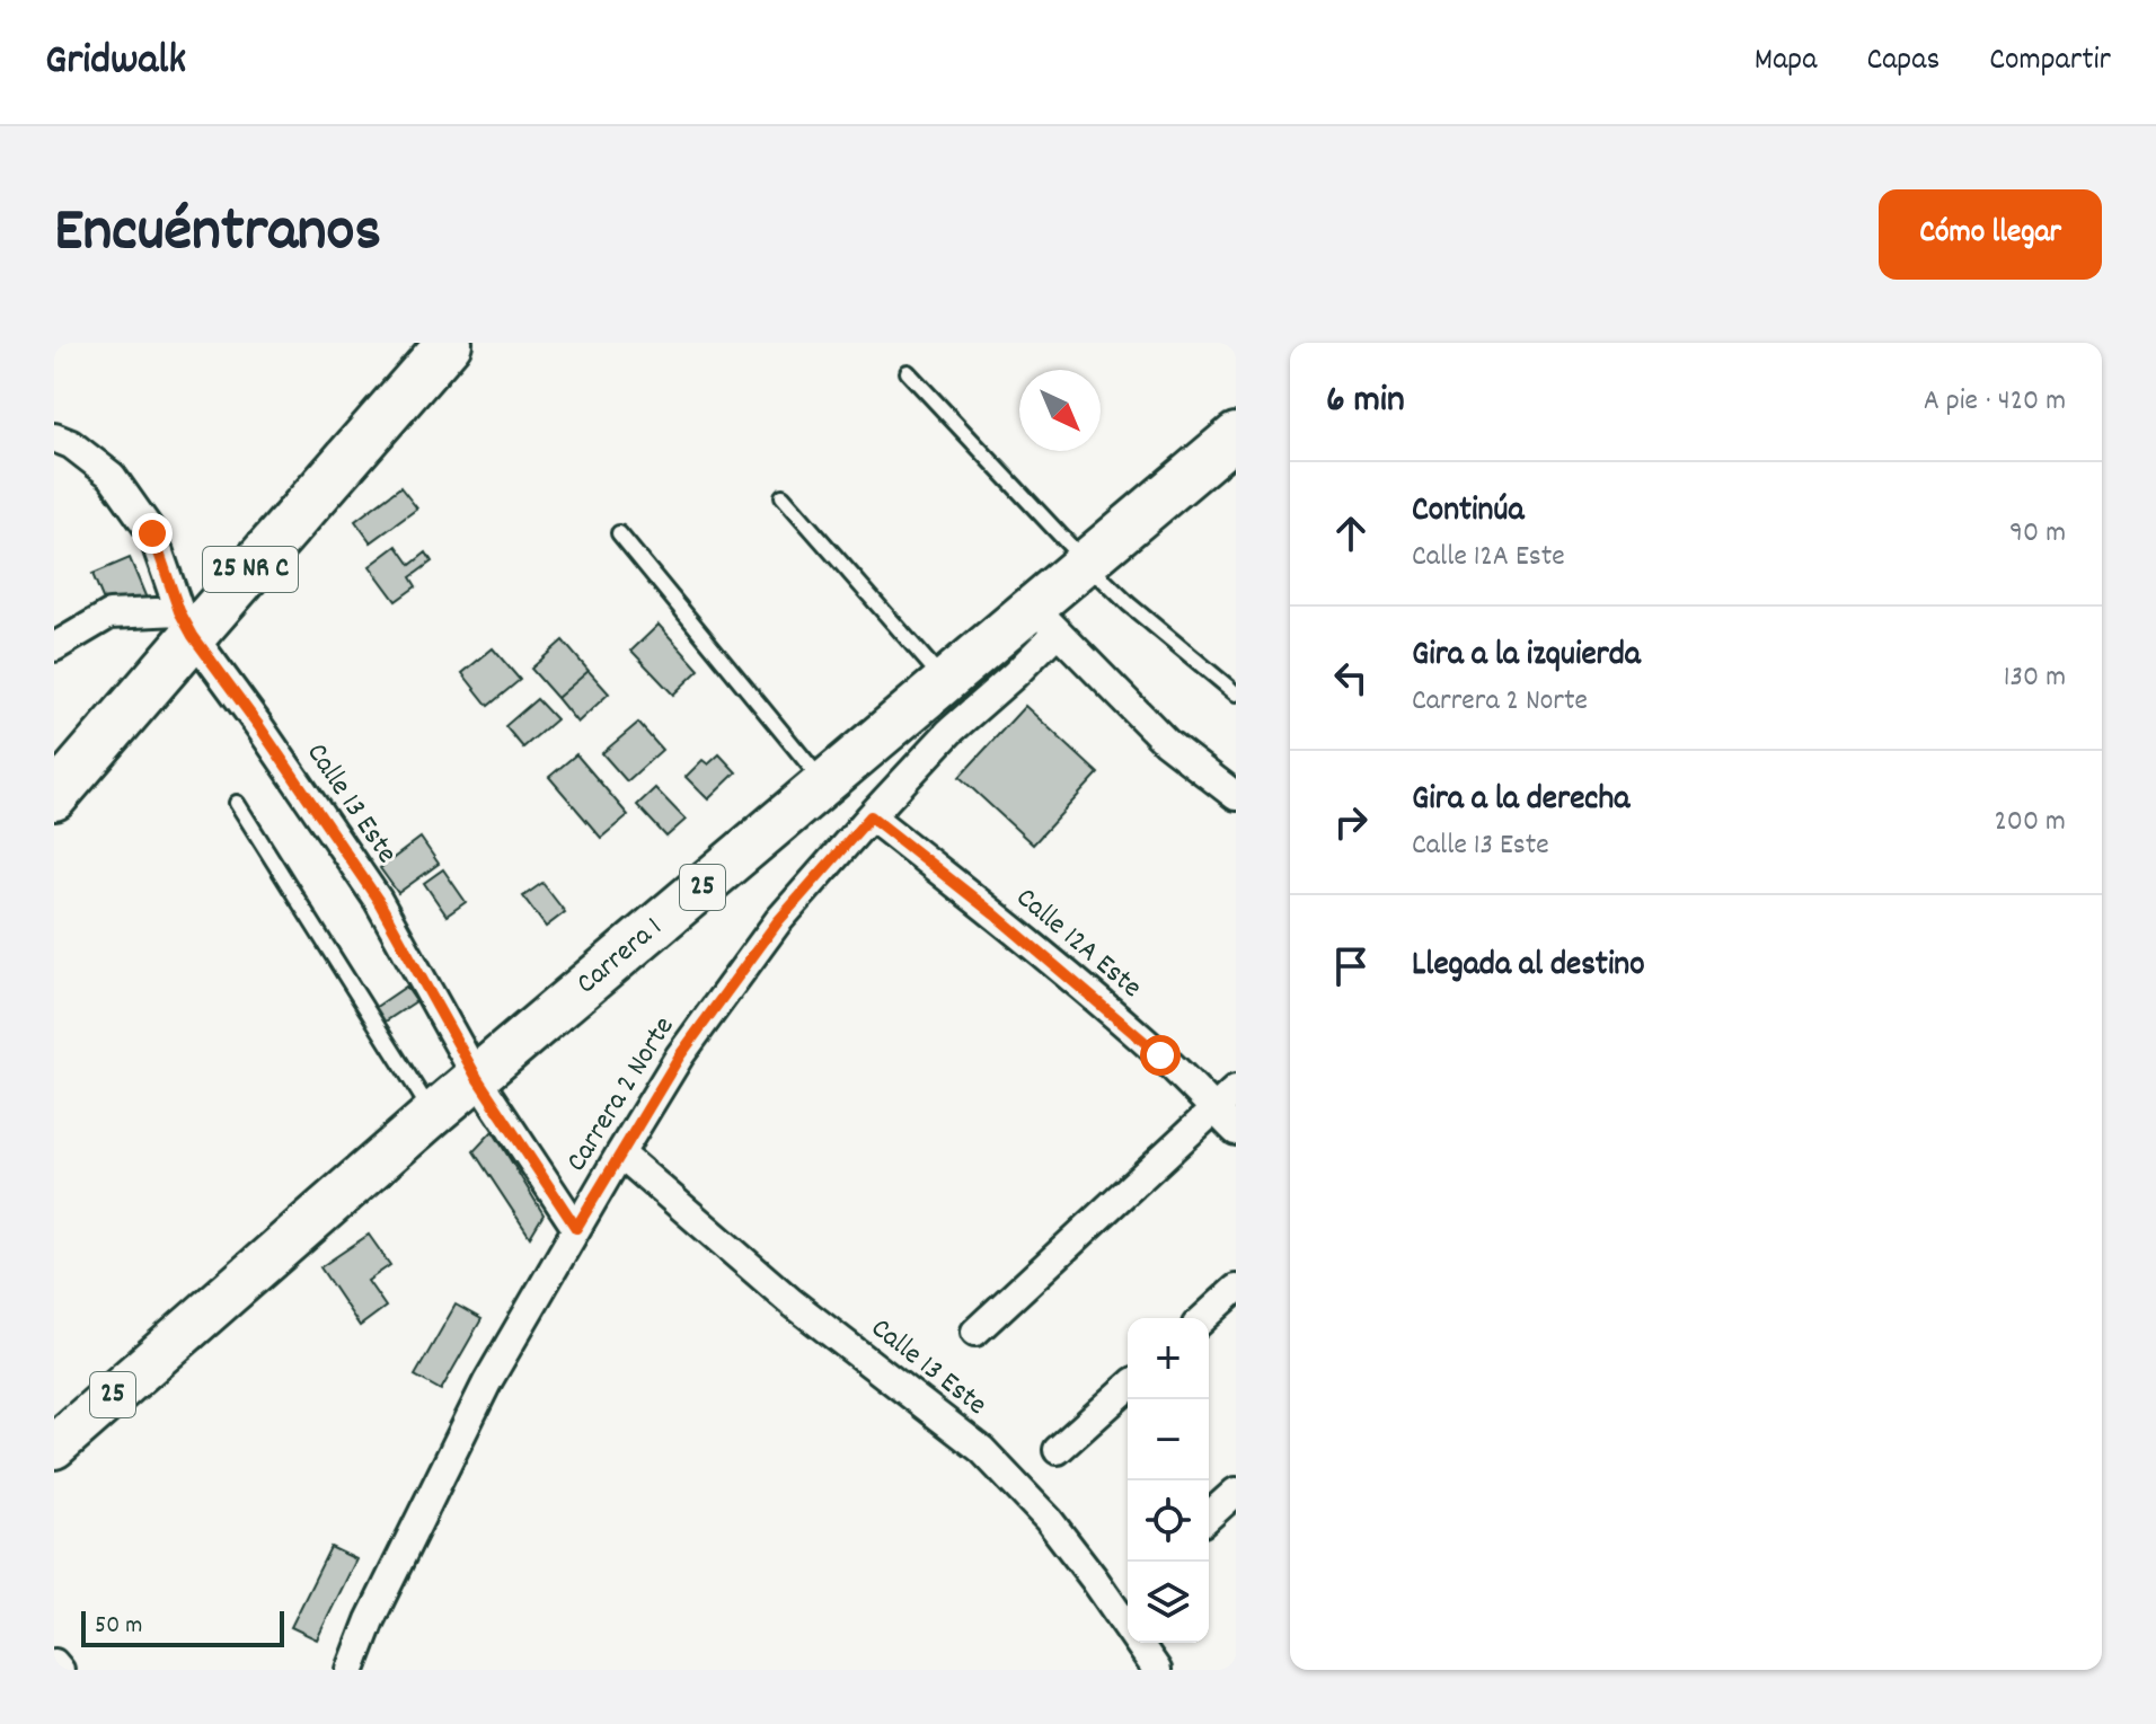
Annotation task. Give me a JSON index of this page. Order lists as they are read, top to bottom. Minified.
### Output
{"streets":{"highway":["25 NR C"],"main road":["25","Carrera 1"],"street":["Calle 13 Este","Calle 12A Este","Carrera 2 Norte"]},"crossings":[["25 NR C","Calle 13 Este"],["Calle 13 Este","Carrera 1"],["Calle 13 Este","Carrera 2 Norte"],["Calle 12A Este","Carrera 2 Norte"],["Carrera 1","Carrera 2 Norte"]],"scale_bar":"50 m","north":"bottom right","page":{"header":"Gridwalk","nav":["Mapa","Capas","Compartir"],"title":"Encuéntranos","buttons":"Cómo llegar","heading":["6 min","A pie · 420 m"],"list":[["Continúa","Calle 12A Este","90 m"],["Gira a la izquierda","Carrera 2 Norte","130 m"],["Gira a la derecha","Calle 13 Este","200 m"],"Llegada al destino"],"map_buttons":["+","−"],"scale":"50 m"}}
